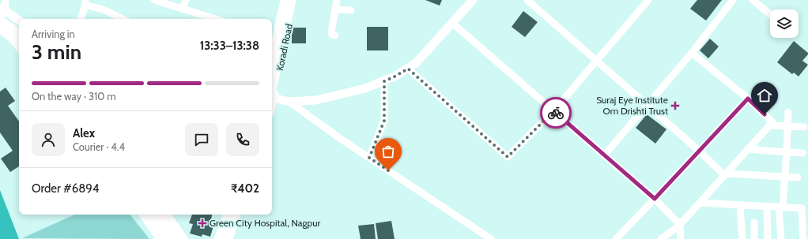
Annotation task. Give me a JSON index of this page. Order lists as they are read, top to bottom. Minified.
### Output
{"streets":{"main road":["Koradi Road"]},"places":{"health":["Suraj Eye Institute Om Drishti Trust","Green City Hospital, Nagpur"]},"page":{"heading":["3 min","Arriving in","13:33–13:38"],"panel":["Alex","Courier · 4.4","Order #6894","₹402"],"bar":"On the way · 310 m"}}
